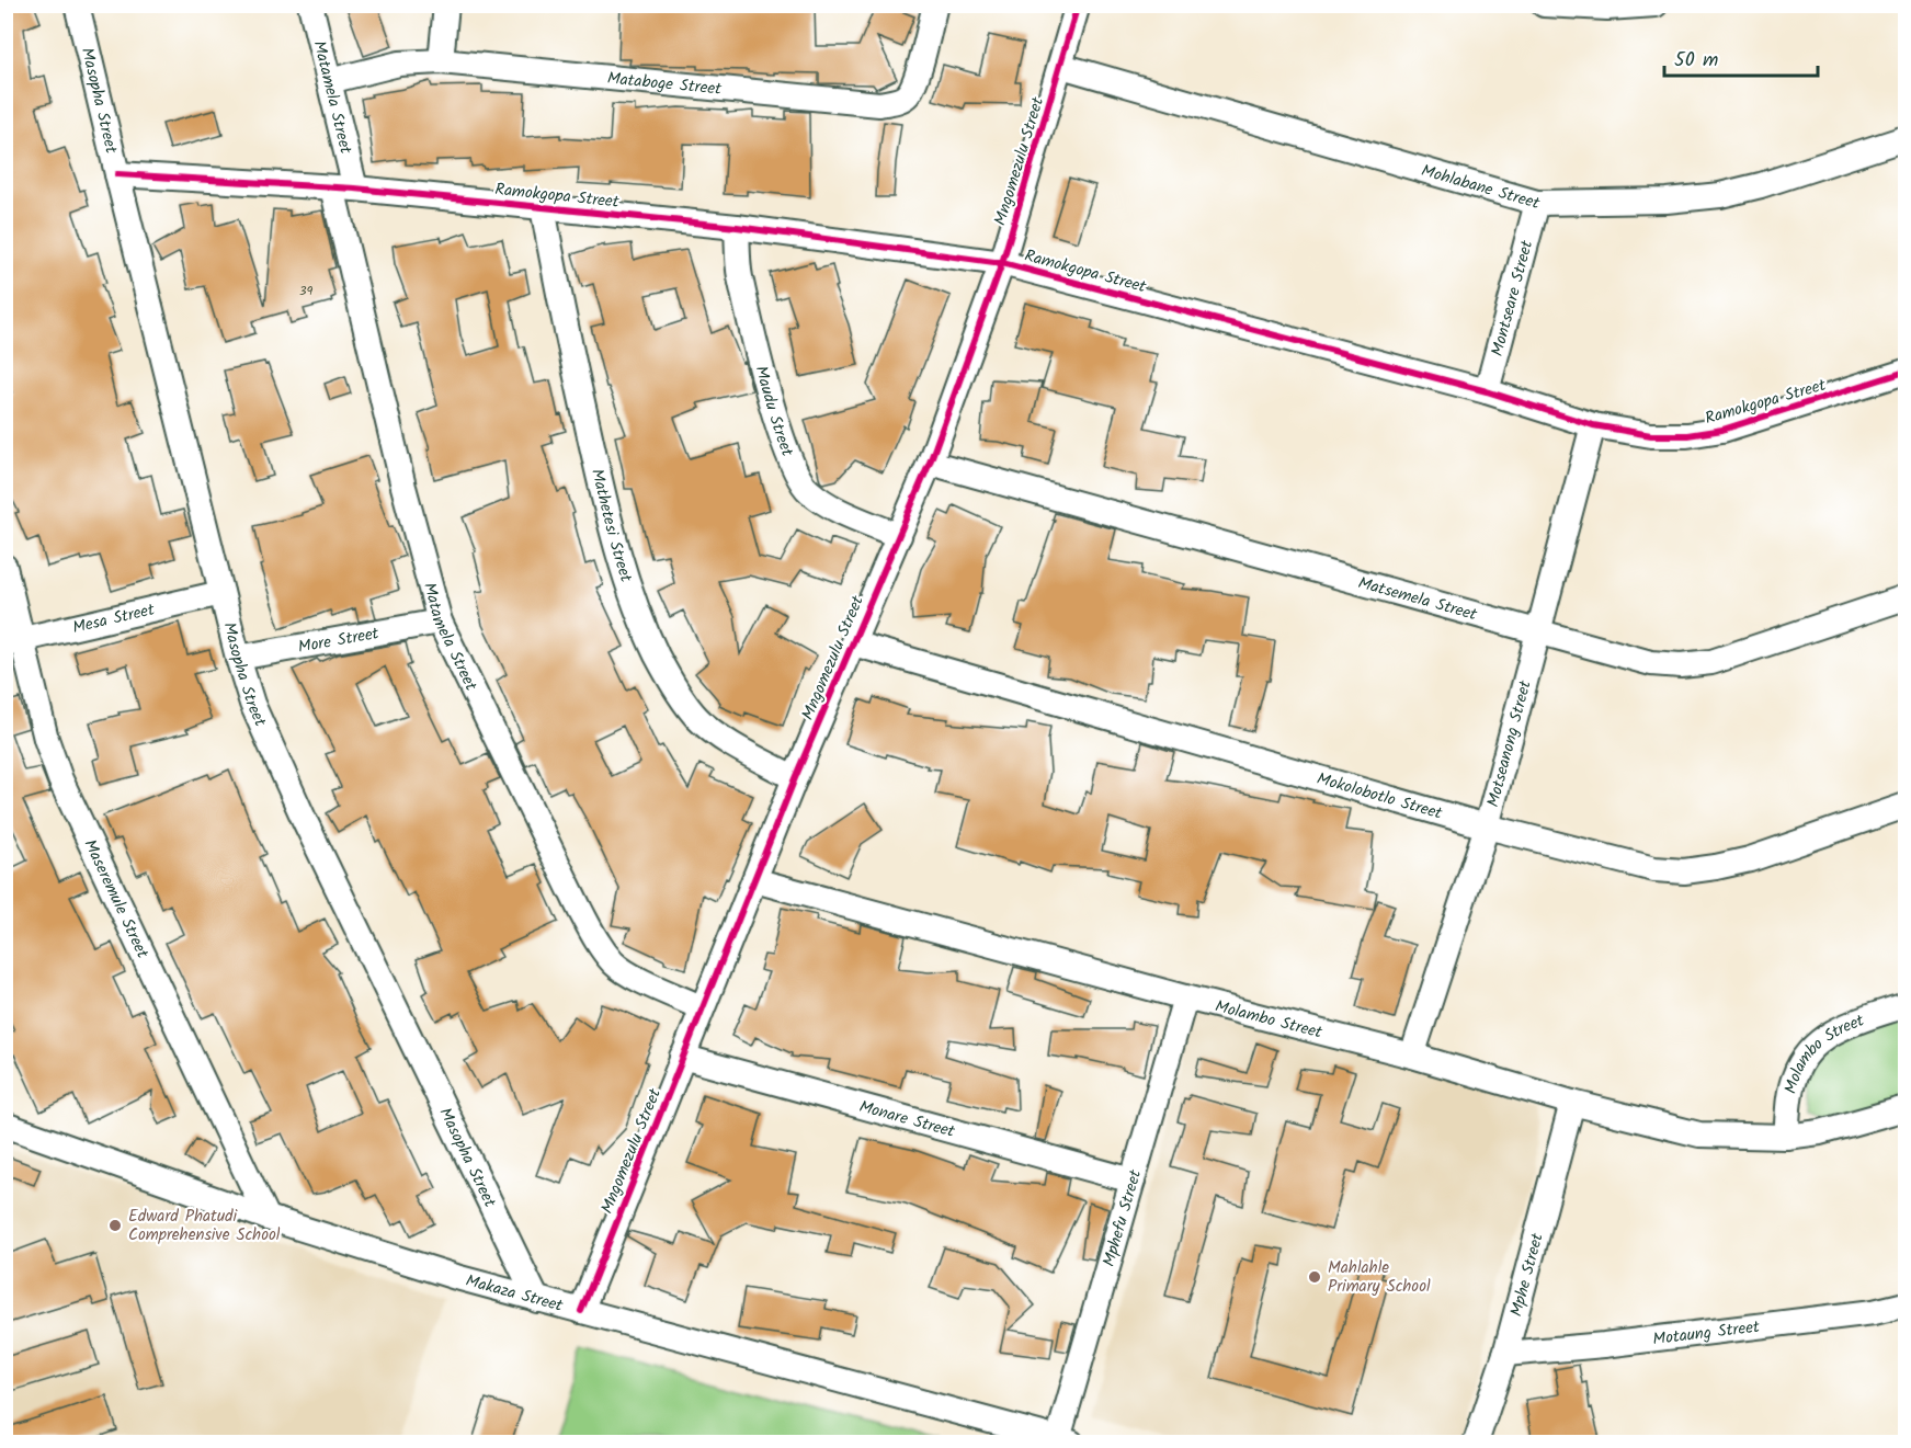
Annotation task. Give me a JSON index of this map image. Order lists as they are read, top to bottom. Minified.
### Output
{"streets":{"street":["Mataboge Street","Matamela Street","Masopha Street","Mngomezulu Street","Mohlabane Street","Ramokgopa Street","Montseare Street","Maudu Street","Mathetesi Street","Matsemela Street","Mesa Street","More Street","Motseanong Street","Mokolobotlo Street","Maseremule Street","Molambo Street","Monare Street","Mphefu Street","Mphe Street","Makaza Street","Motaung Street"]},"crossings":[["Mataboge Street","Matamela Street"],["Matamela Street","Mngomezulu Street"],["Matamela Street","Ramokgopa Street"],["Matamela Street","More Street"],["Masopha Street","Ramokgopa Street"],["Masopha Street","Mesa Street"],["Masopha Street","More Street"],["Masopha Street","Makaza Street"],["Mngomezulu Street","Mohlabane Street"],["Mngomezulu Street","Ramokgopa Street"],["Mngomezulu Street","Maudu Street"],["Mngomezulu Street","Mathetesi Street"],["Mngomezulu Street","Matsemela Street"],["Mngomezulu Street","Mokolobotlo Street"],["Mngomezulu Street","Molambo Street"],["Mngomezulu Street","Monare Street"],["Mngomezulu Street","Makaza Street"],["Mohlabane Street","Montseare Street"],["Ramokgopa Street","Montseare Street"],["Ramokgopa Street","Maudu Street"],["Ramokgopa Street","Mathetesi Street"],["Ramokgopa Street","Motseanong Street"],["Matsemela Street","Motseanong Street"],["Mesa Street","Maseremule Street"],["Motseanong Street","Mokolobotlo Street"],["Motseanong Street","Molambo Street"],["Maseremule Street","Makaza Street"],["Molambo Street","Mphefu Street"],["Molambo Street","Mphe Street"],["Monare Street","Mphefu Street"],["Mphefu Street","Makaza Street"],["Mphe Street","Motaung Street"]],"places":["Edward Phatudi Comprehensive School","Mahlahle Primary School"],"house_numbers":["39"],"scale_bar":"50 m"}
